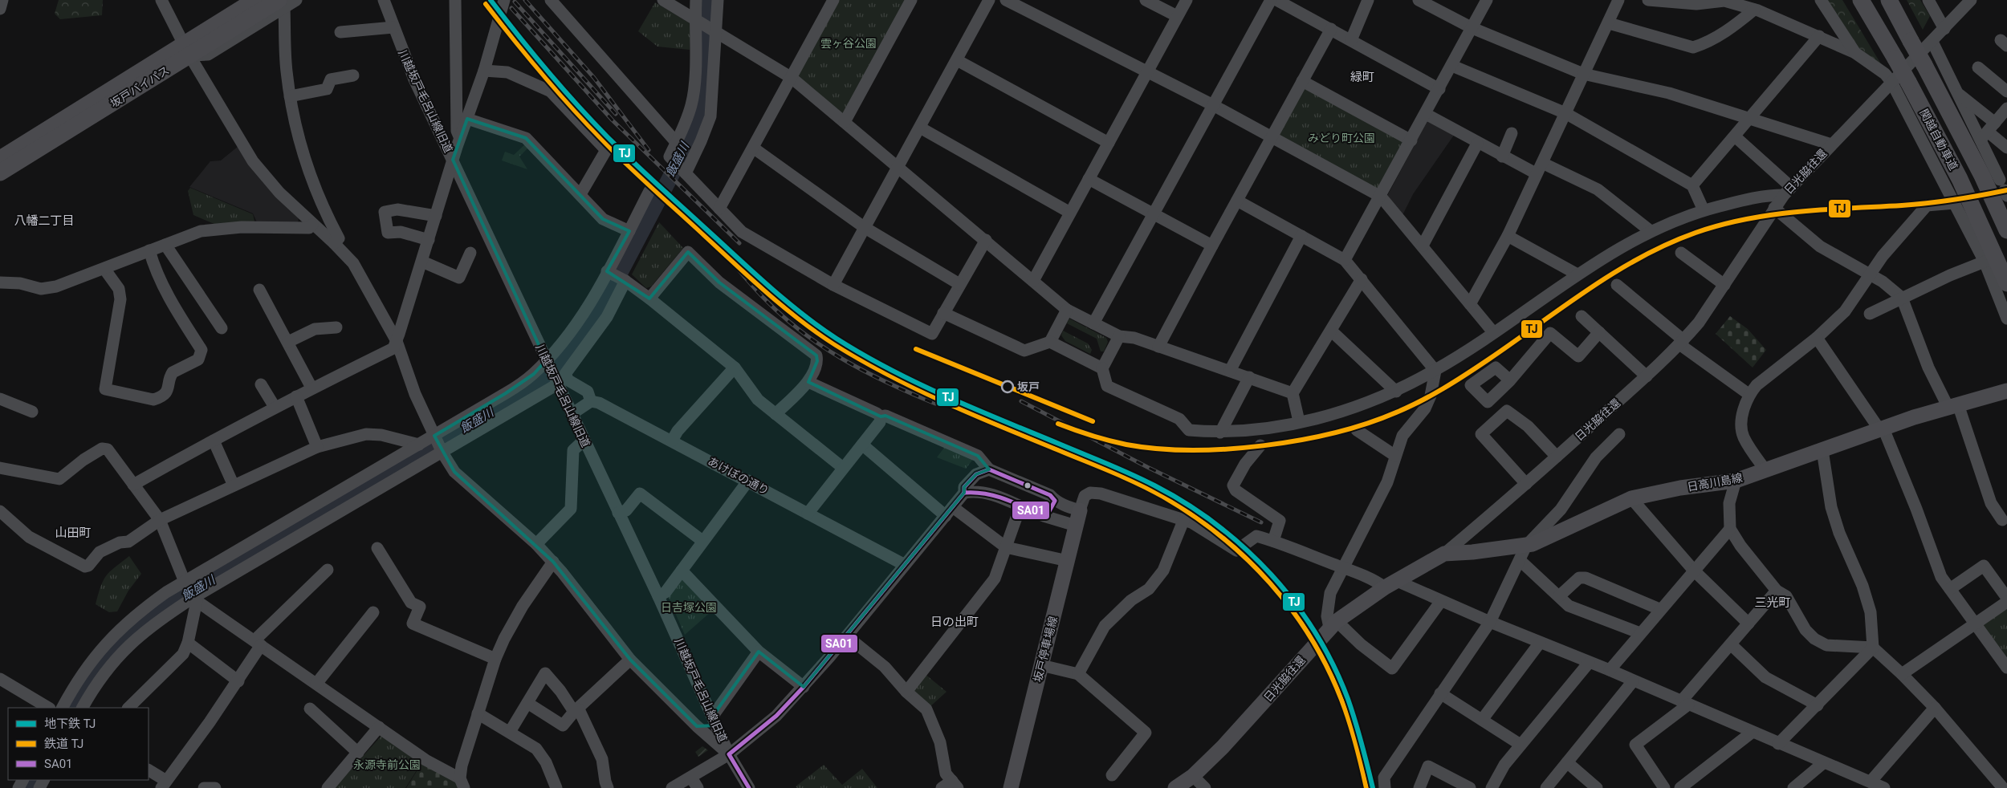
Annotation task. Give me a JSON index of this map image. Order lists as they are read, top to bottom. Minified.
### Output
{"streets":{"highway":["坂戸バイパス","関越自動車道"],"main road":["日光脇往還","日高川島線","坂戸停車場線"],"street":["川越坂戸毛呂山線旧道","あけぼの通り"]},"crossings":[["日光脇往還","日高川島線"]],"districts":["緑町","八幡二丁目","山田町","三光町","日の出町"],"water":["飯盛川"],"parks":["雲ヶ谷公園","みどり町公園","日𠮷塚公園","永源寺前公園"],"places":["坂戸"],"lines":["metro line TJ","rail line TJ","transit line SA01"],"legend":["地下鉄 TJ","鉄道 TJ","SA01"]}
